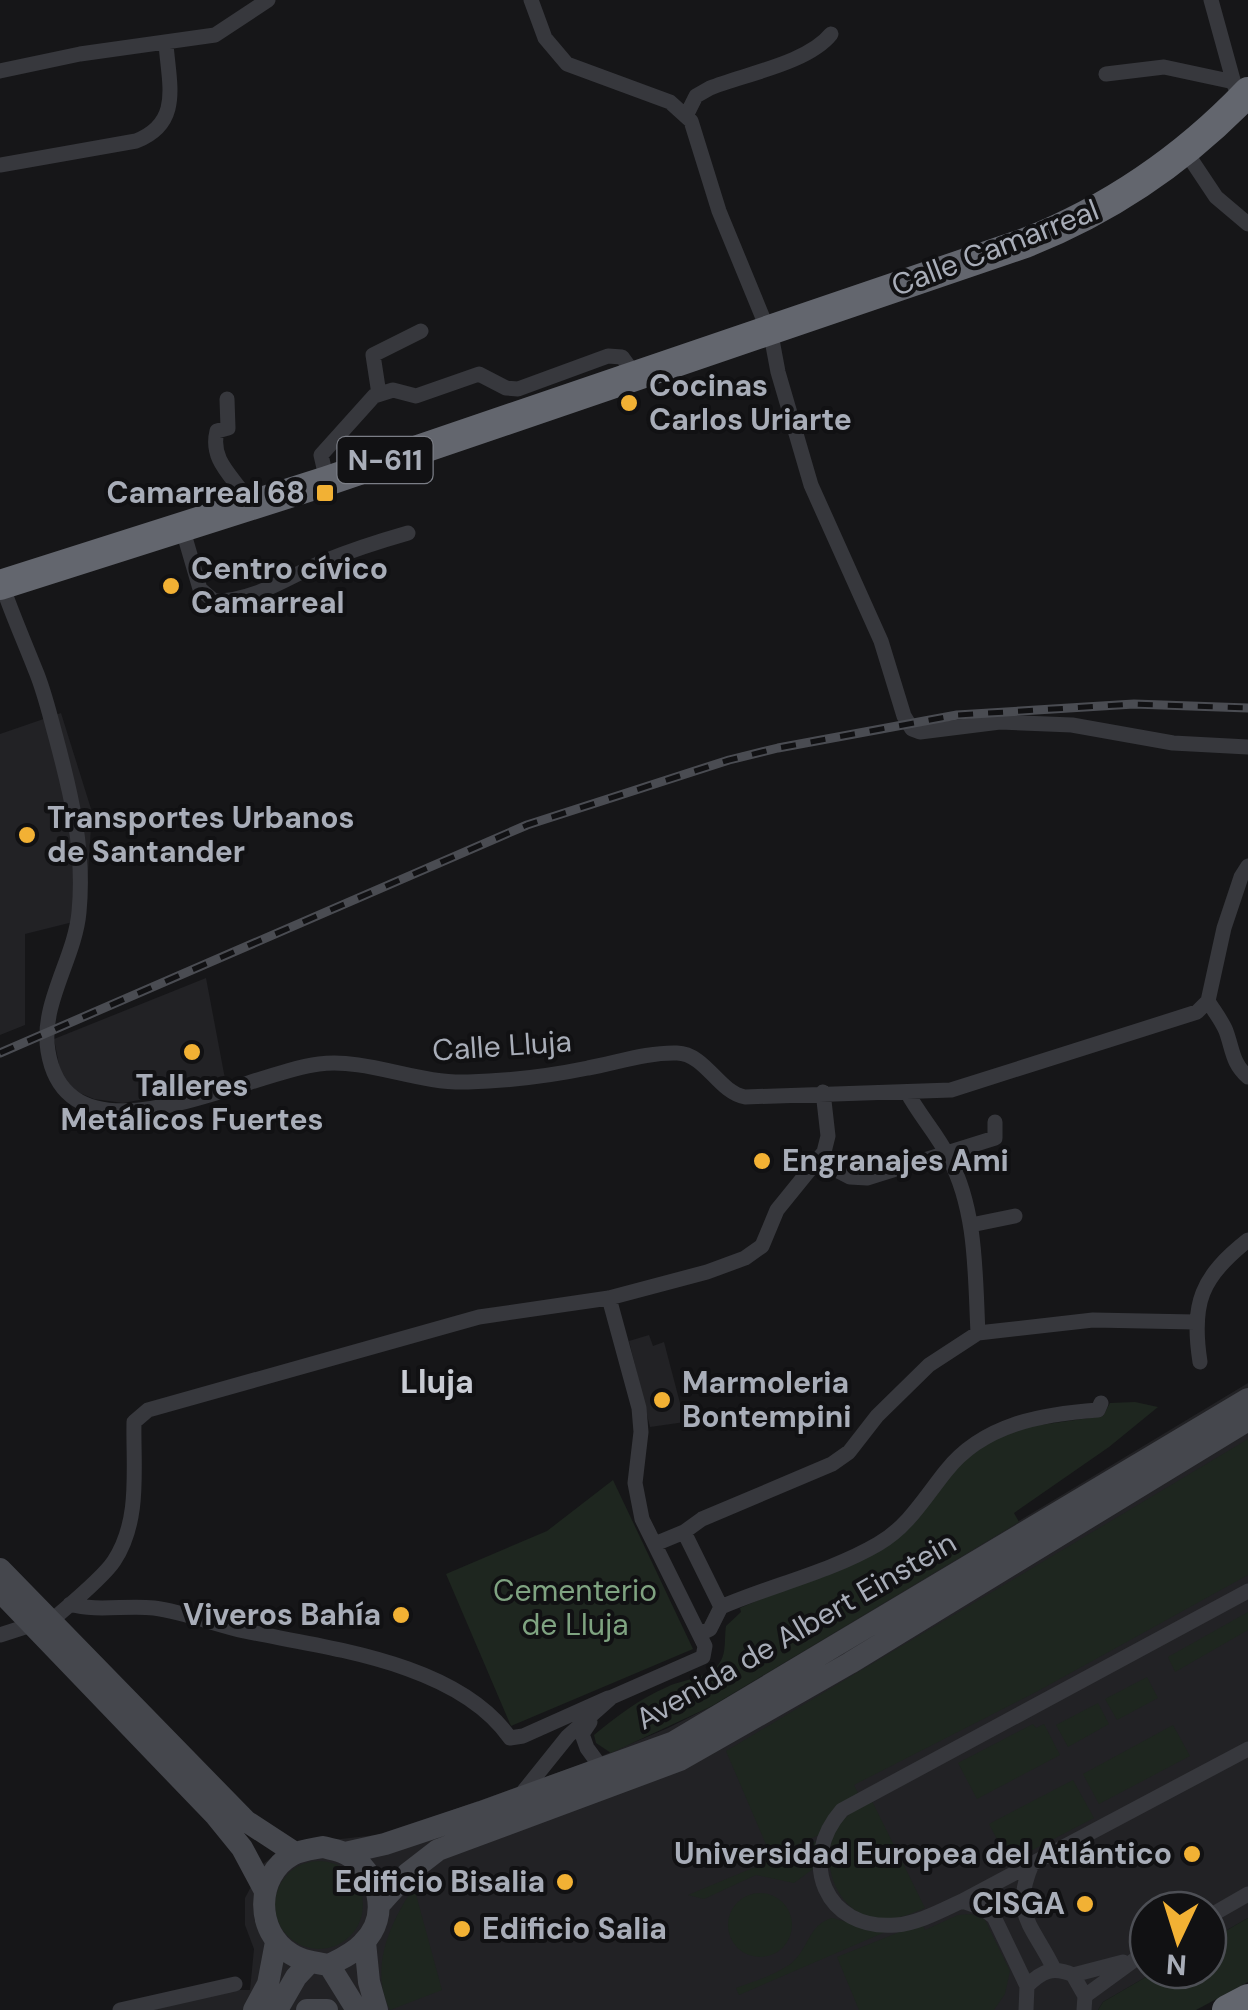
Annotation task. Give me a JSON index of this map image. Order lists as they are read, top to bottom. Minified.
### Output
{"streets":{"highway":["Calle Camarreal","N-611"],"main road":["Avenida de Albert Einstein"],"street":["Calle Lluja"]},"crossings":[["Calle Camarreal","Calle Lluja"]],"districts":["Lluja"],"parks":["Cementerio de Lluja"],"places":{"other":["Cocinas Carlos Uriarte","Centro cívico Camarreal","Transportes Urbanos de Santander","Talleres Metálicos Fuertes","Engranajes Ami","Marmoleria Bontempini","Viveros Bahía","Universidad Europea del Atlántico","Edificio Bisalia","CISGA","Edificio Salia"],"transit":["Camarreal 68"]},"north":"bottom"}
